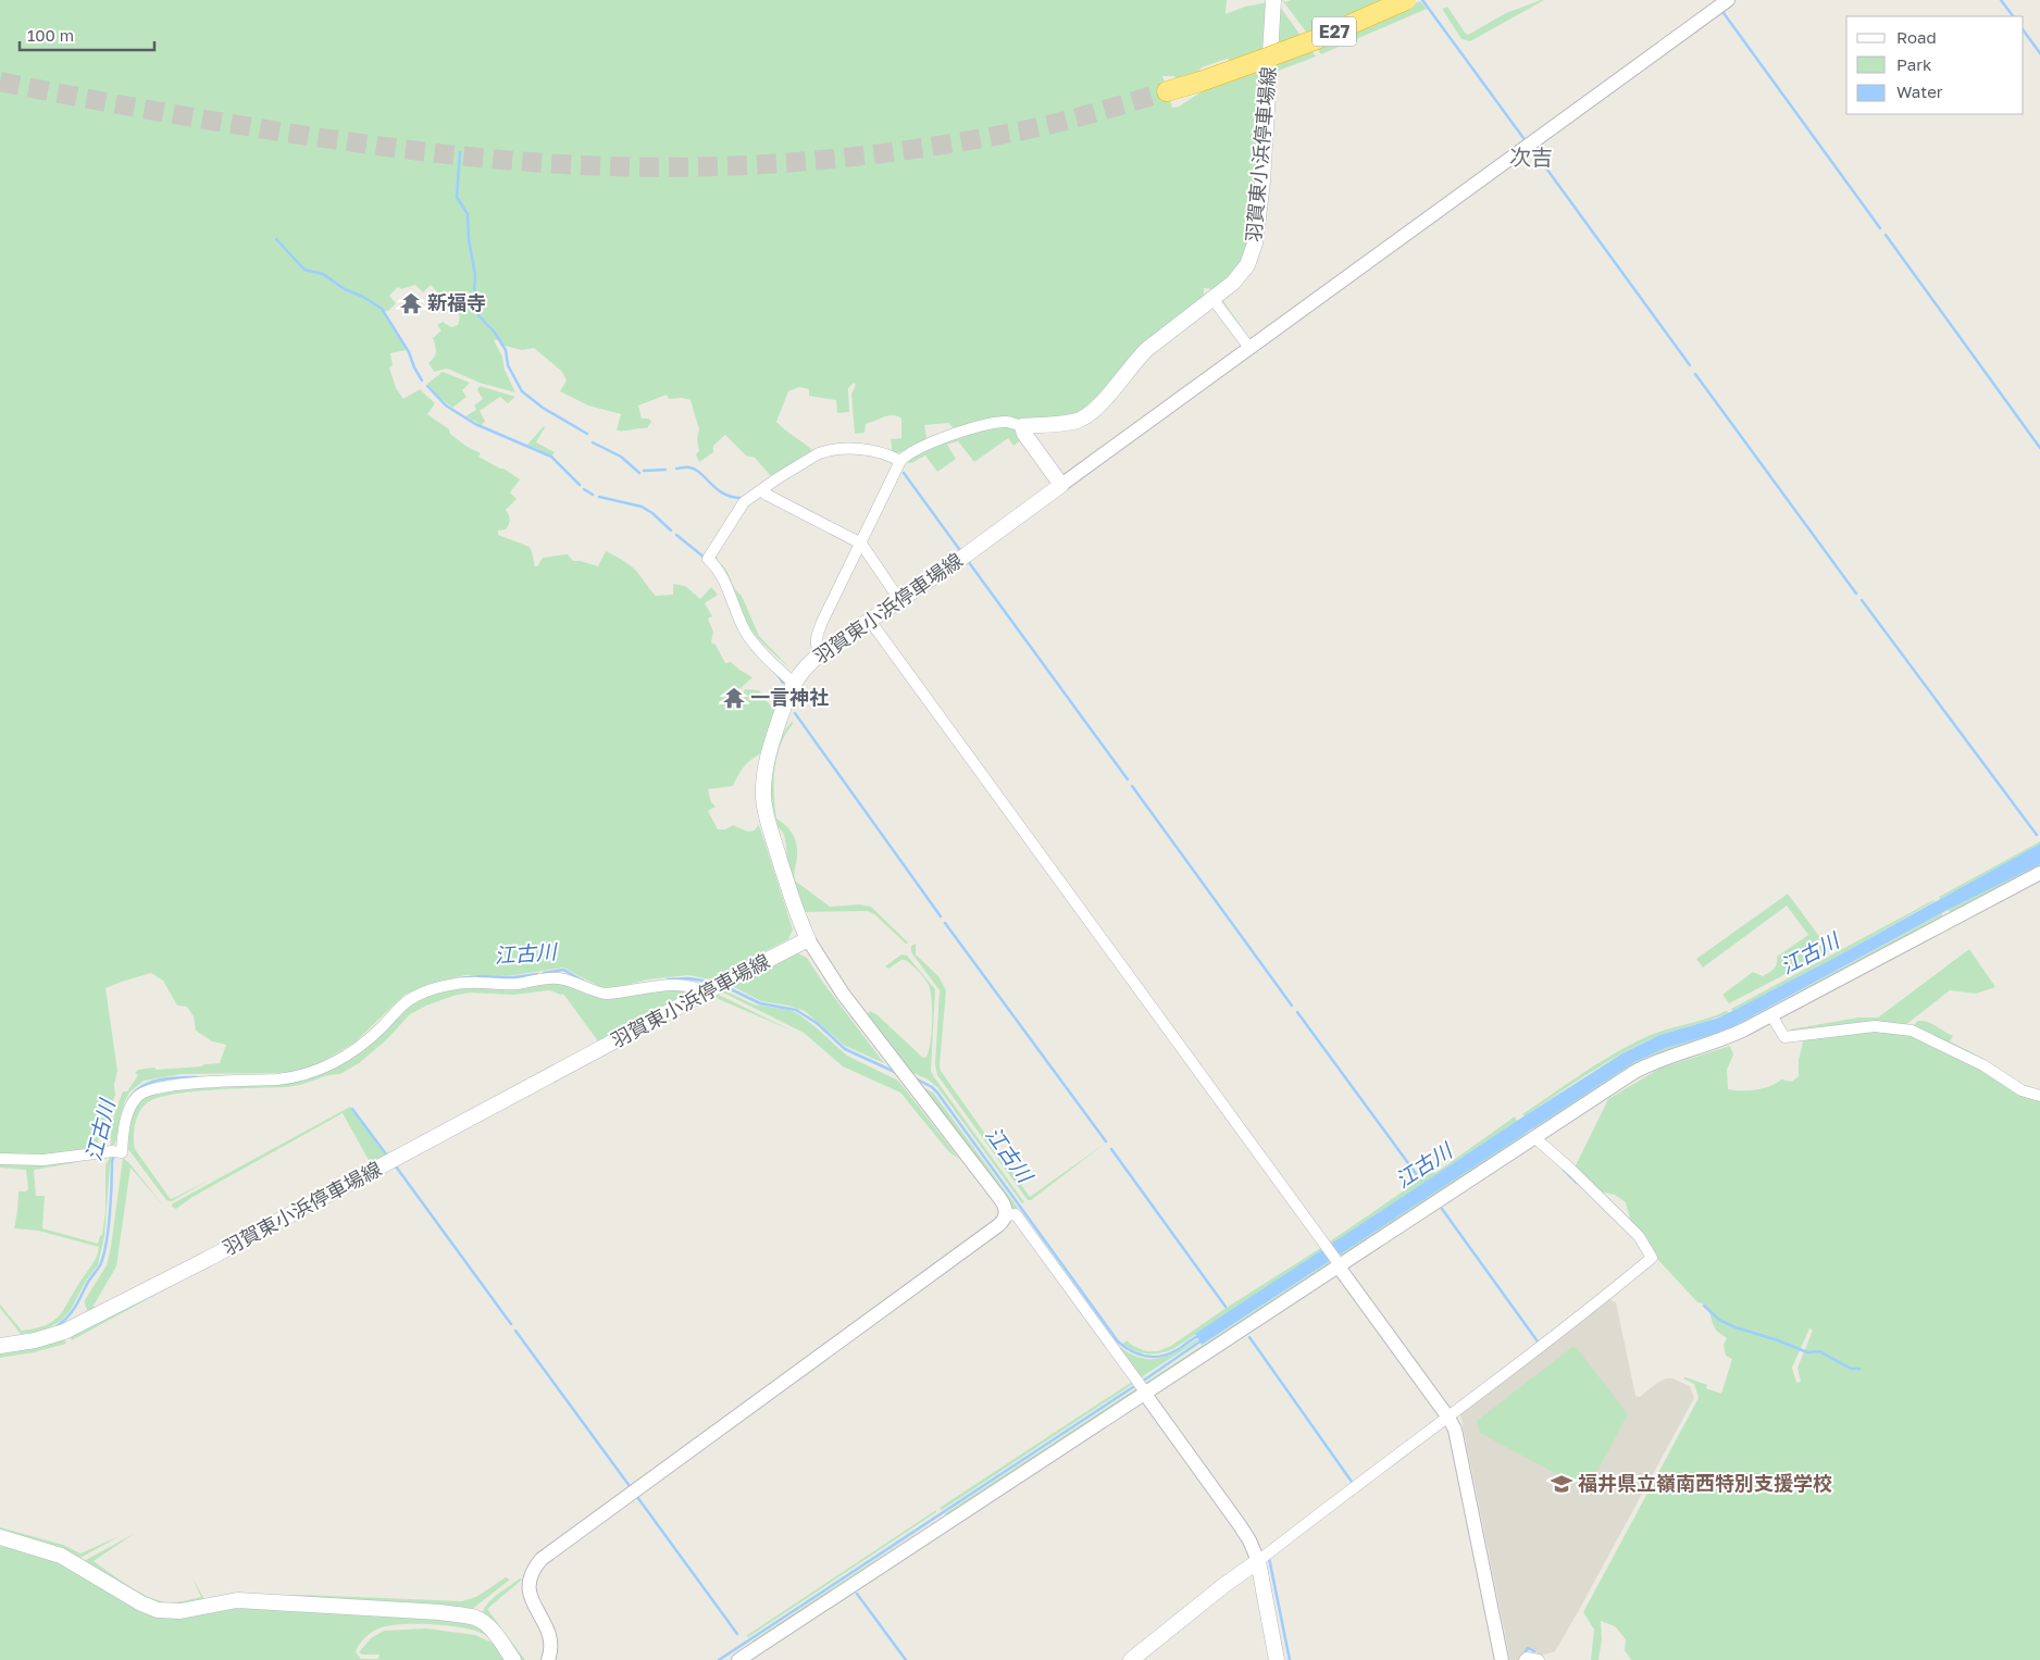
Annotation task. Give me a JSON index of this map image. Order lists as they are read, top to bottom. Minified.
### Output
{"streets":{"highway":["E27"],"main road":["羽賀東小浜停車場線"]},"districts":["次吉"],"water":["江古川"],"places":{"temple":["新福寺","一言神社"],"school or university":["福井県立嶺南西特別支援学校"]},"legend":["Road","Park","Water"],"scale_bar":"100 m"}
